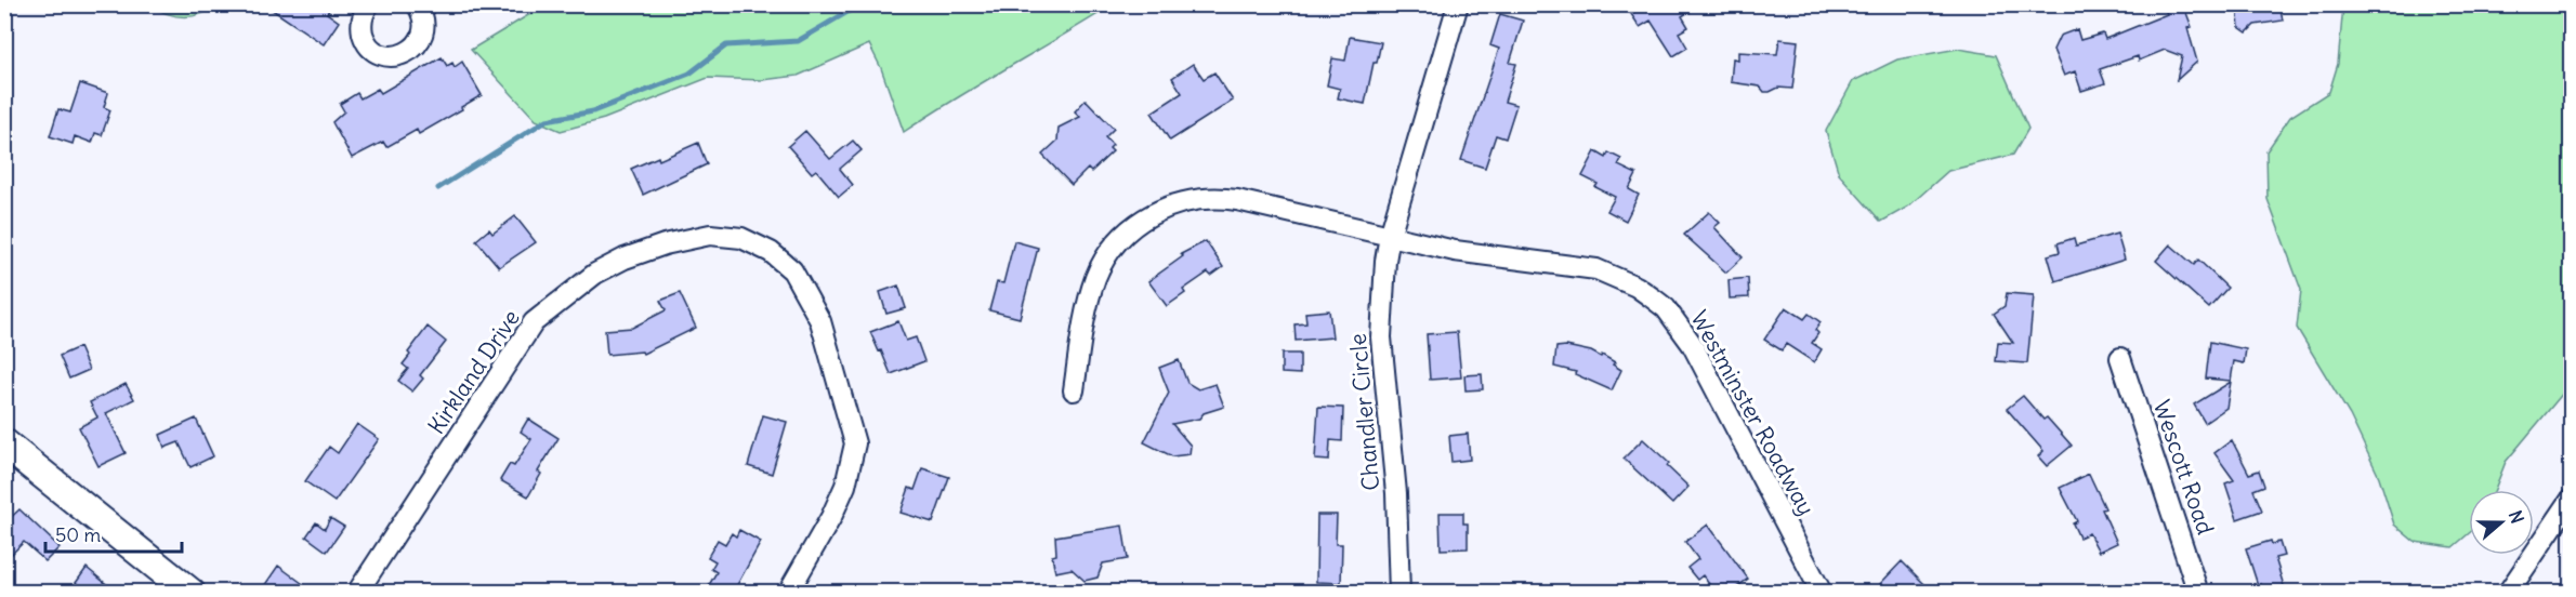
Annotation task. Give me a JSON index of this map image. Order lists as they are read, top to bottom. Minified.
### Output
{"streets":{"street":["Kirkland Drive","Chandler Circle","Westminster Roadway","Wescott Road"]},"crossings":[["Chandler Circle","Westminster Roadway"]],"scale_bar":"50 m","north":"right"}
